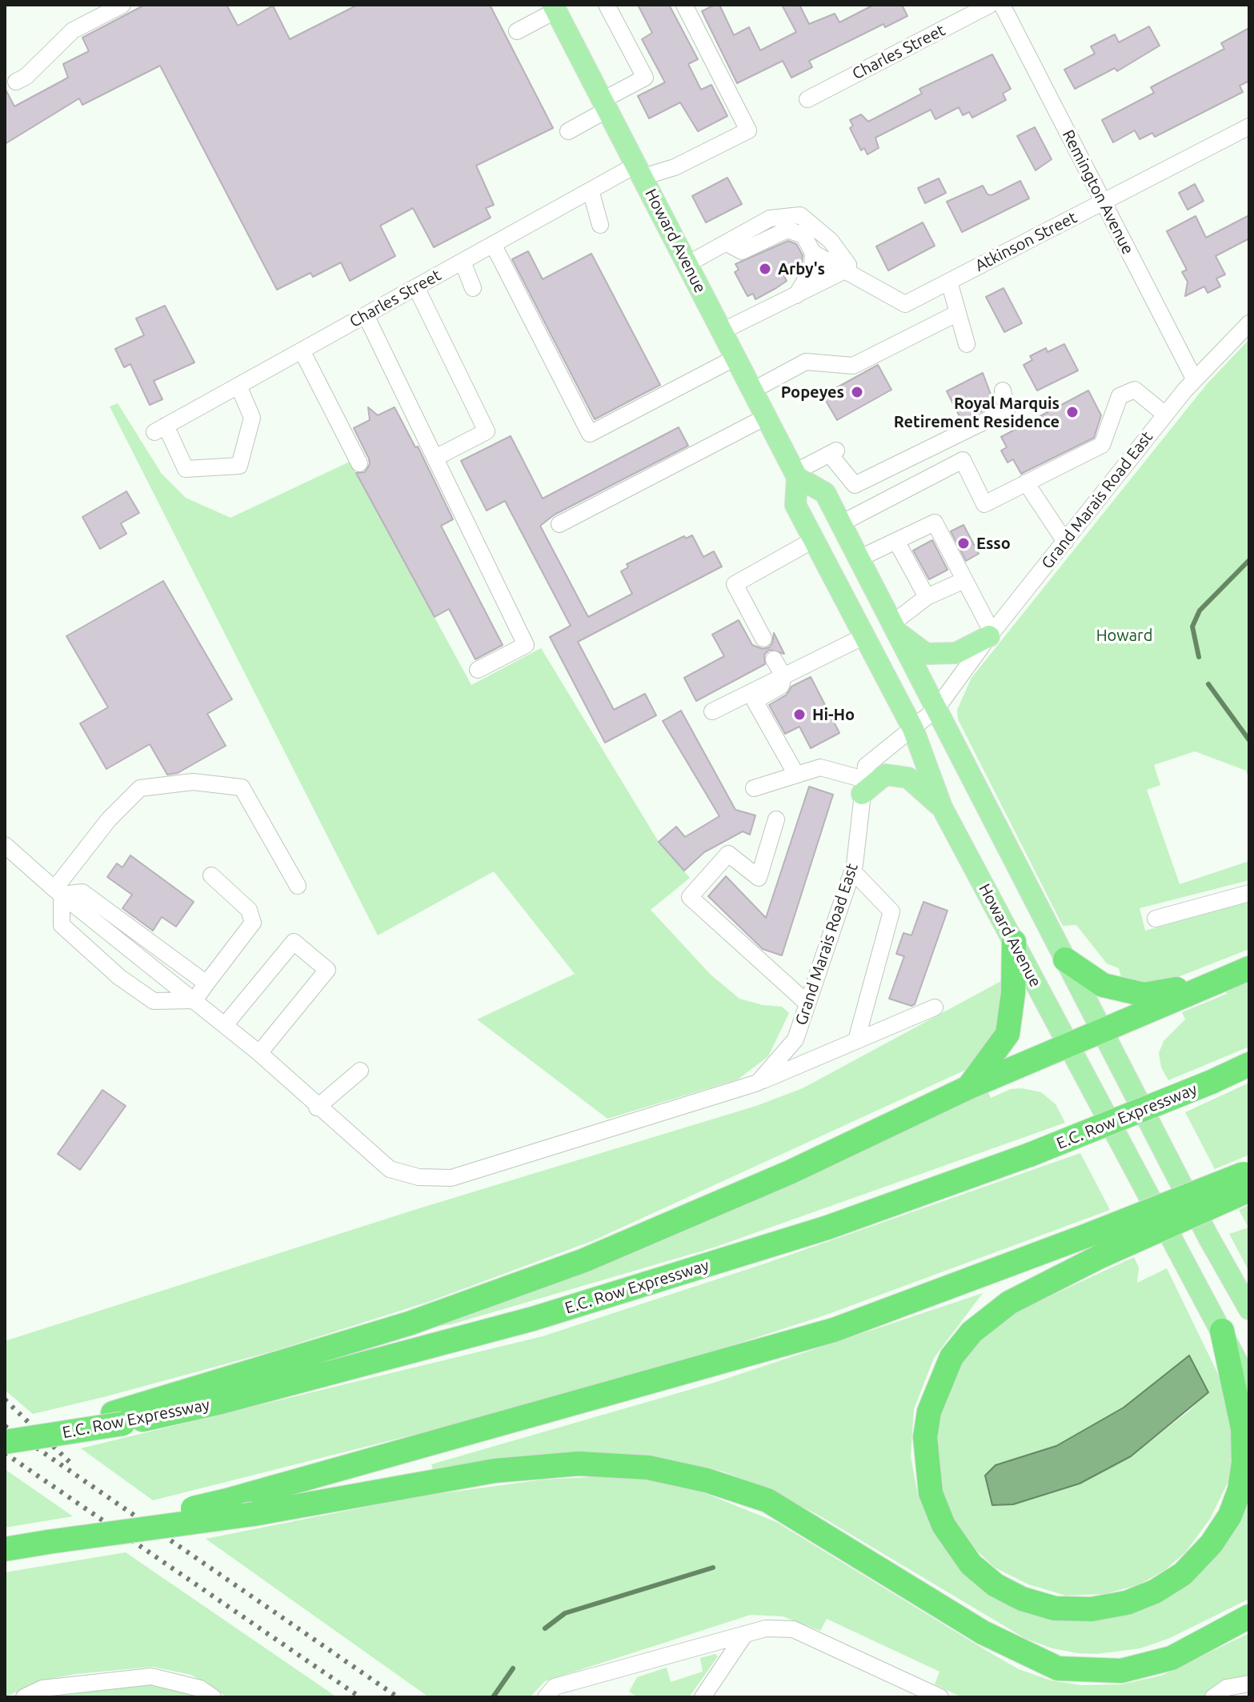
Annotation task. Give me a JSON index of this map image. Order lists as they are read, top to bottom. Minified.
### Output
{"streets":{"highway":["E.C. Row Expressway"],"main road":["Howard Avenue"],"street":["Charles Street","Remington Avenue","Atkinson Street","Grand Marais Road East"]},"crossings":[["Charles Street","Howard Avenue"],["Remington Avenue","Atkinson Street"],["Remington Avenue","Grand Marais Road East"],["Howard Avenue","Grand Marais Road East"]],"parks":["Howard"],"places":["Arby's","Popeyes","Royal Marquis Retirement Residence","Esso","Hi-Ho"]}
